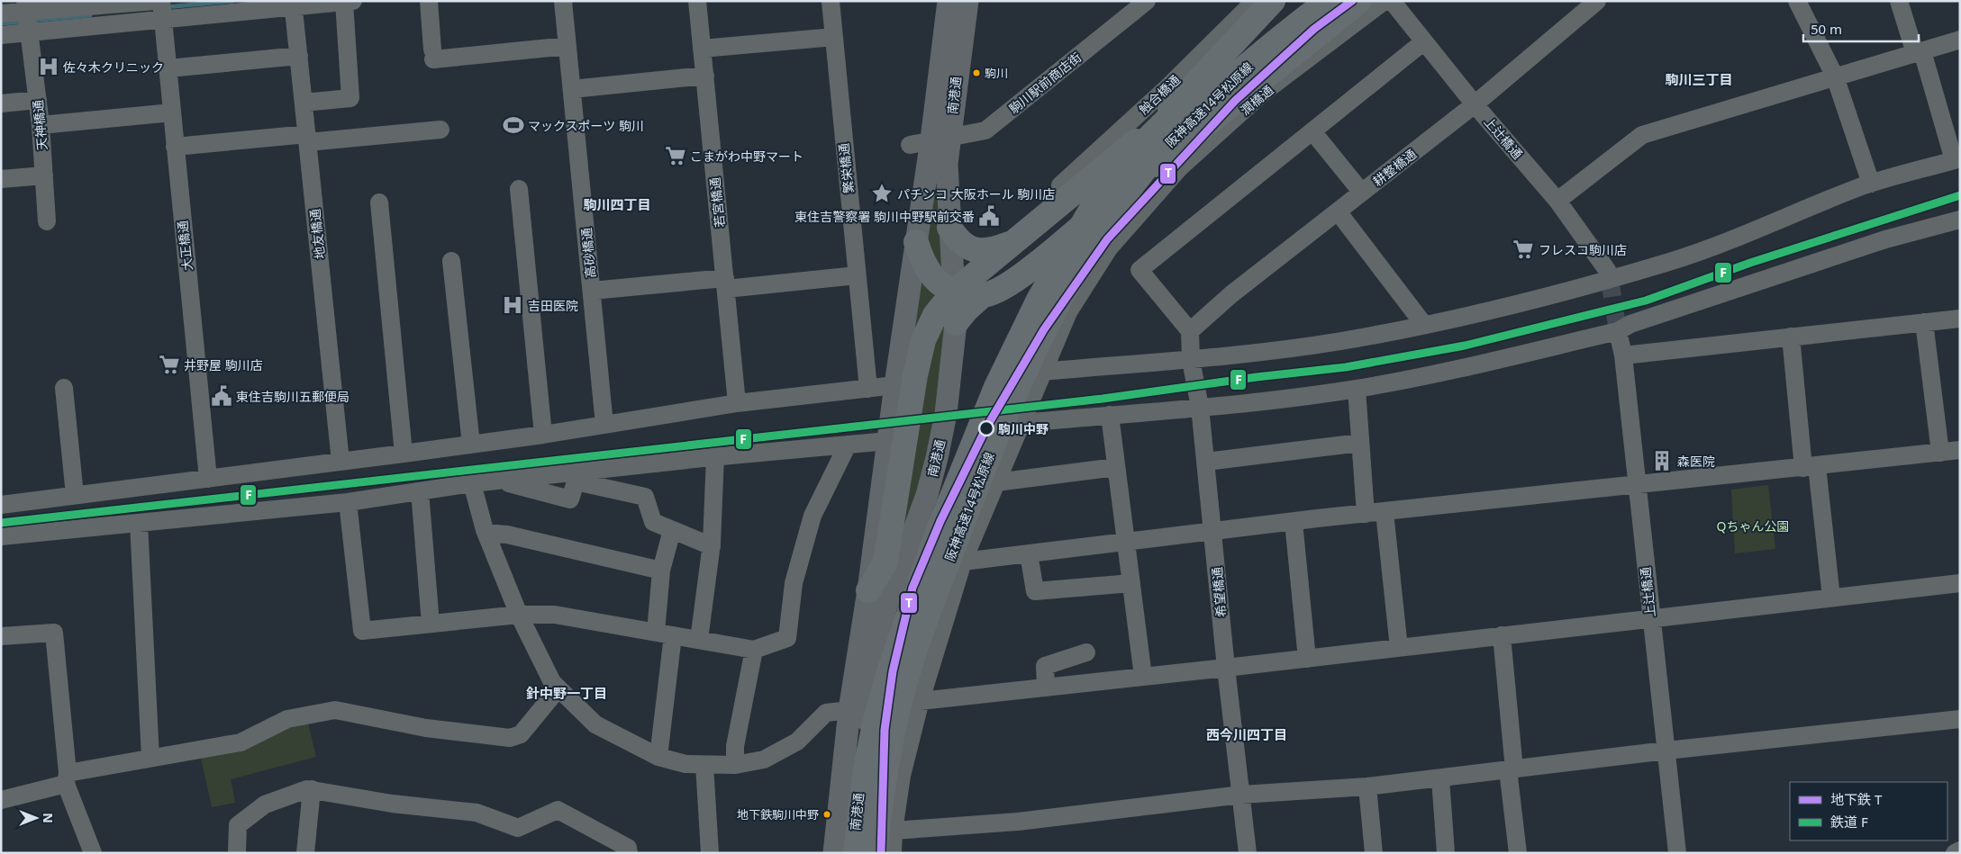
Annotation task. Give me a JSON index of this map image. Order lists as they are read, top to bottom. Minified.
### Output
{"streets":{"highway":["阪神高速14号松原線"],"main road":["南港通"],"street":["駒川駅前商店街","触合橋通","潤橋通","天神橋通","上辻橋通","耕整橋通","繁栄橋通","若宮橋通","地友橋通","大正橋通","高砂橋通","希望橋通"]},"crossings":[["駒川駅前商店街","南港通"],["南港通","阪神高速14号松原線"],["上辻橋通","耕整橋通"],["耕整橋通","希望橋通"]],"districts":["駒川三丁目","駒川四丁目","針中野一丁目","西今川四丁目"],"parks":["Qちゃん公園"],"places":{"hospital":["佐々木クリニック","吉田医院"],"other":["駒川","駒川中野","地下鉄駒川中野"],"sports":["マックスポーツ 駒川"],"supermarket":["こまがわ中野マート","フレスコ駒川店","井野屋 駒川店"],"place":["パチンコ 大阪ホール 駒川店"],"public building":["東住吉警察署 駒川中野駅前交番","東住吉駒川五郵便局"],"building":["森医院"]},"lines":["metro line T","rail line F"],"legend":["地下鉄 T","鉄道 F"],"scale_bar":"50 m","north":"right"}
